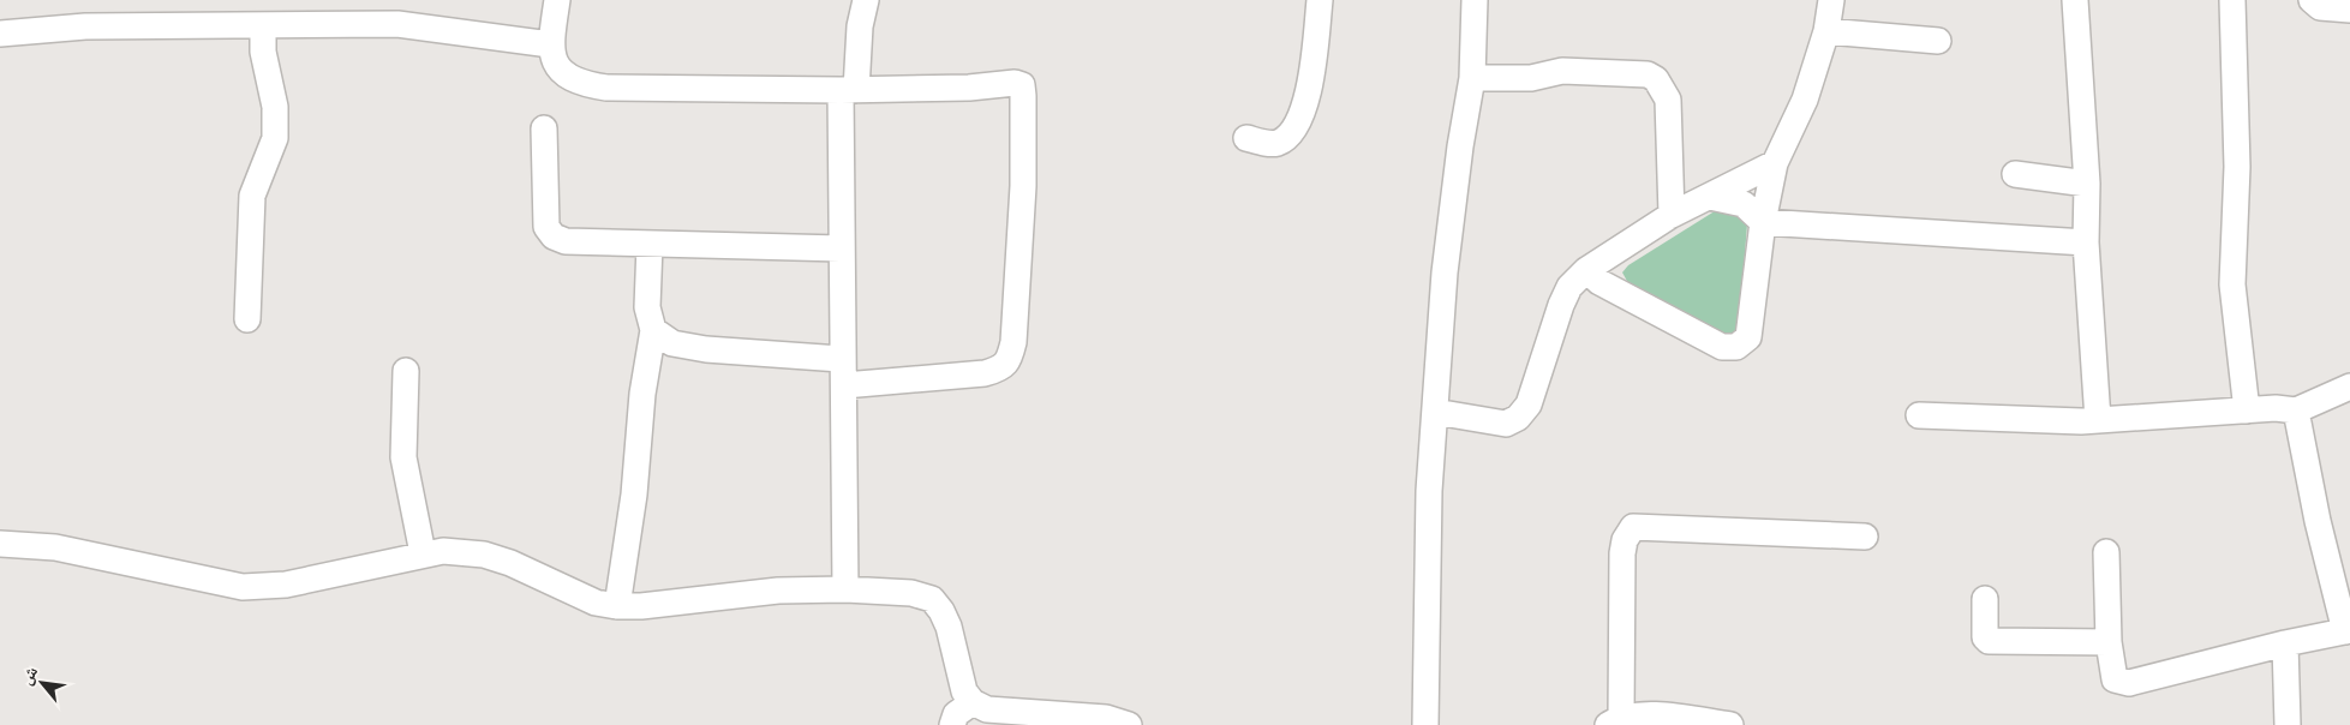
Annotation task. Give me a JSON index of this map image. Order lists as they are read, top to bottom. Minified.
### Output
{"north":"top left"}
